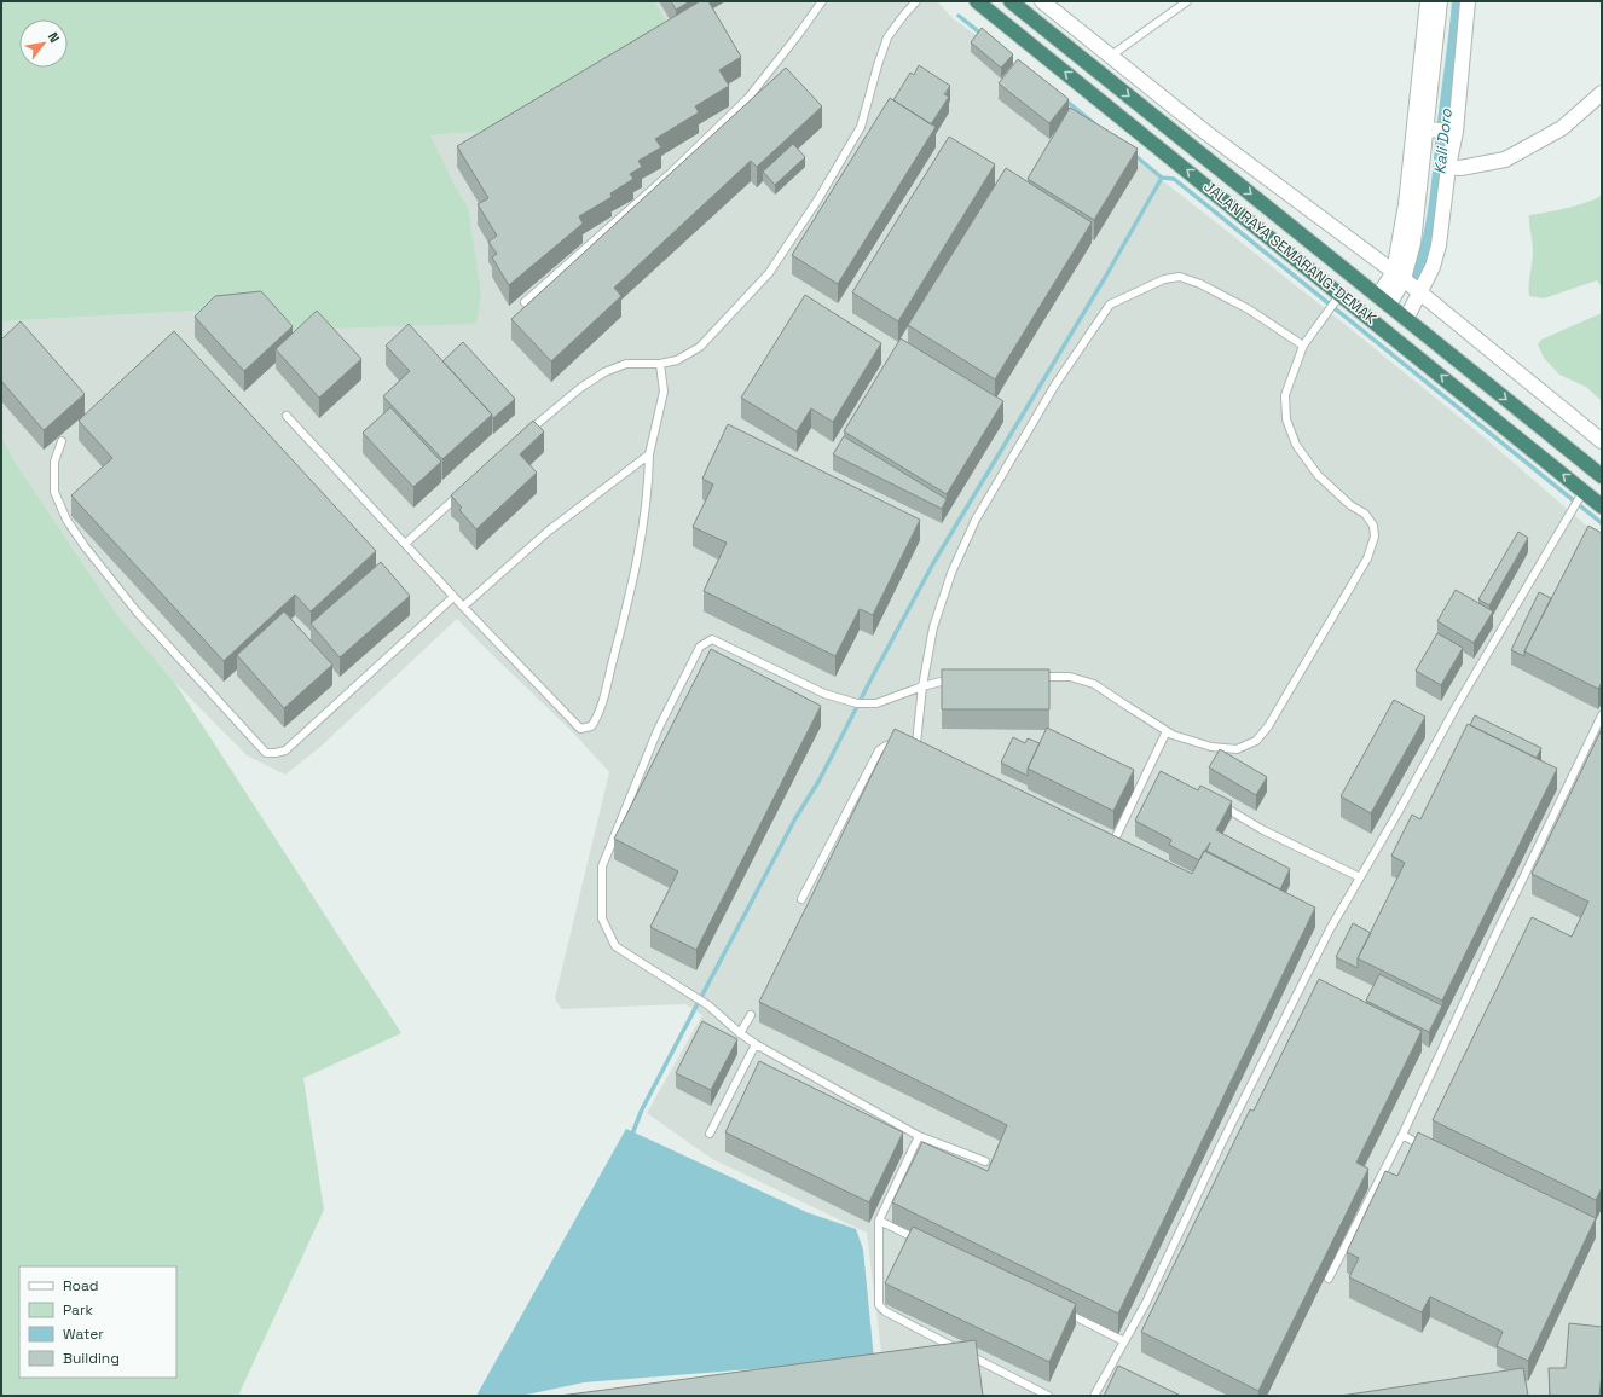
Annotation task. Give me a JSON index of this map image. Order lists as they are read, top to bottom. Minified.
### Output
{"streets":{"highway":["JALAN RAYA SEMARANG-DEMAK"]},"water":["Kali Doro"],"legend":["Road","Park","Water","Building"],"north":"top right"}
